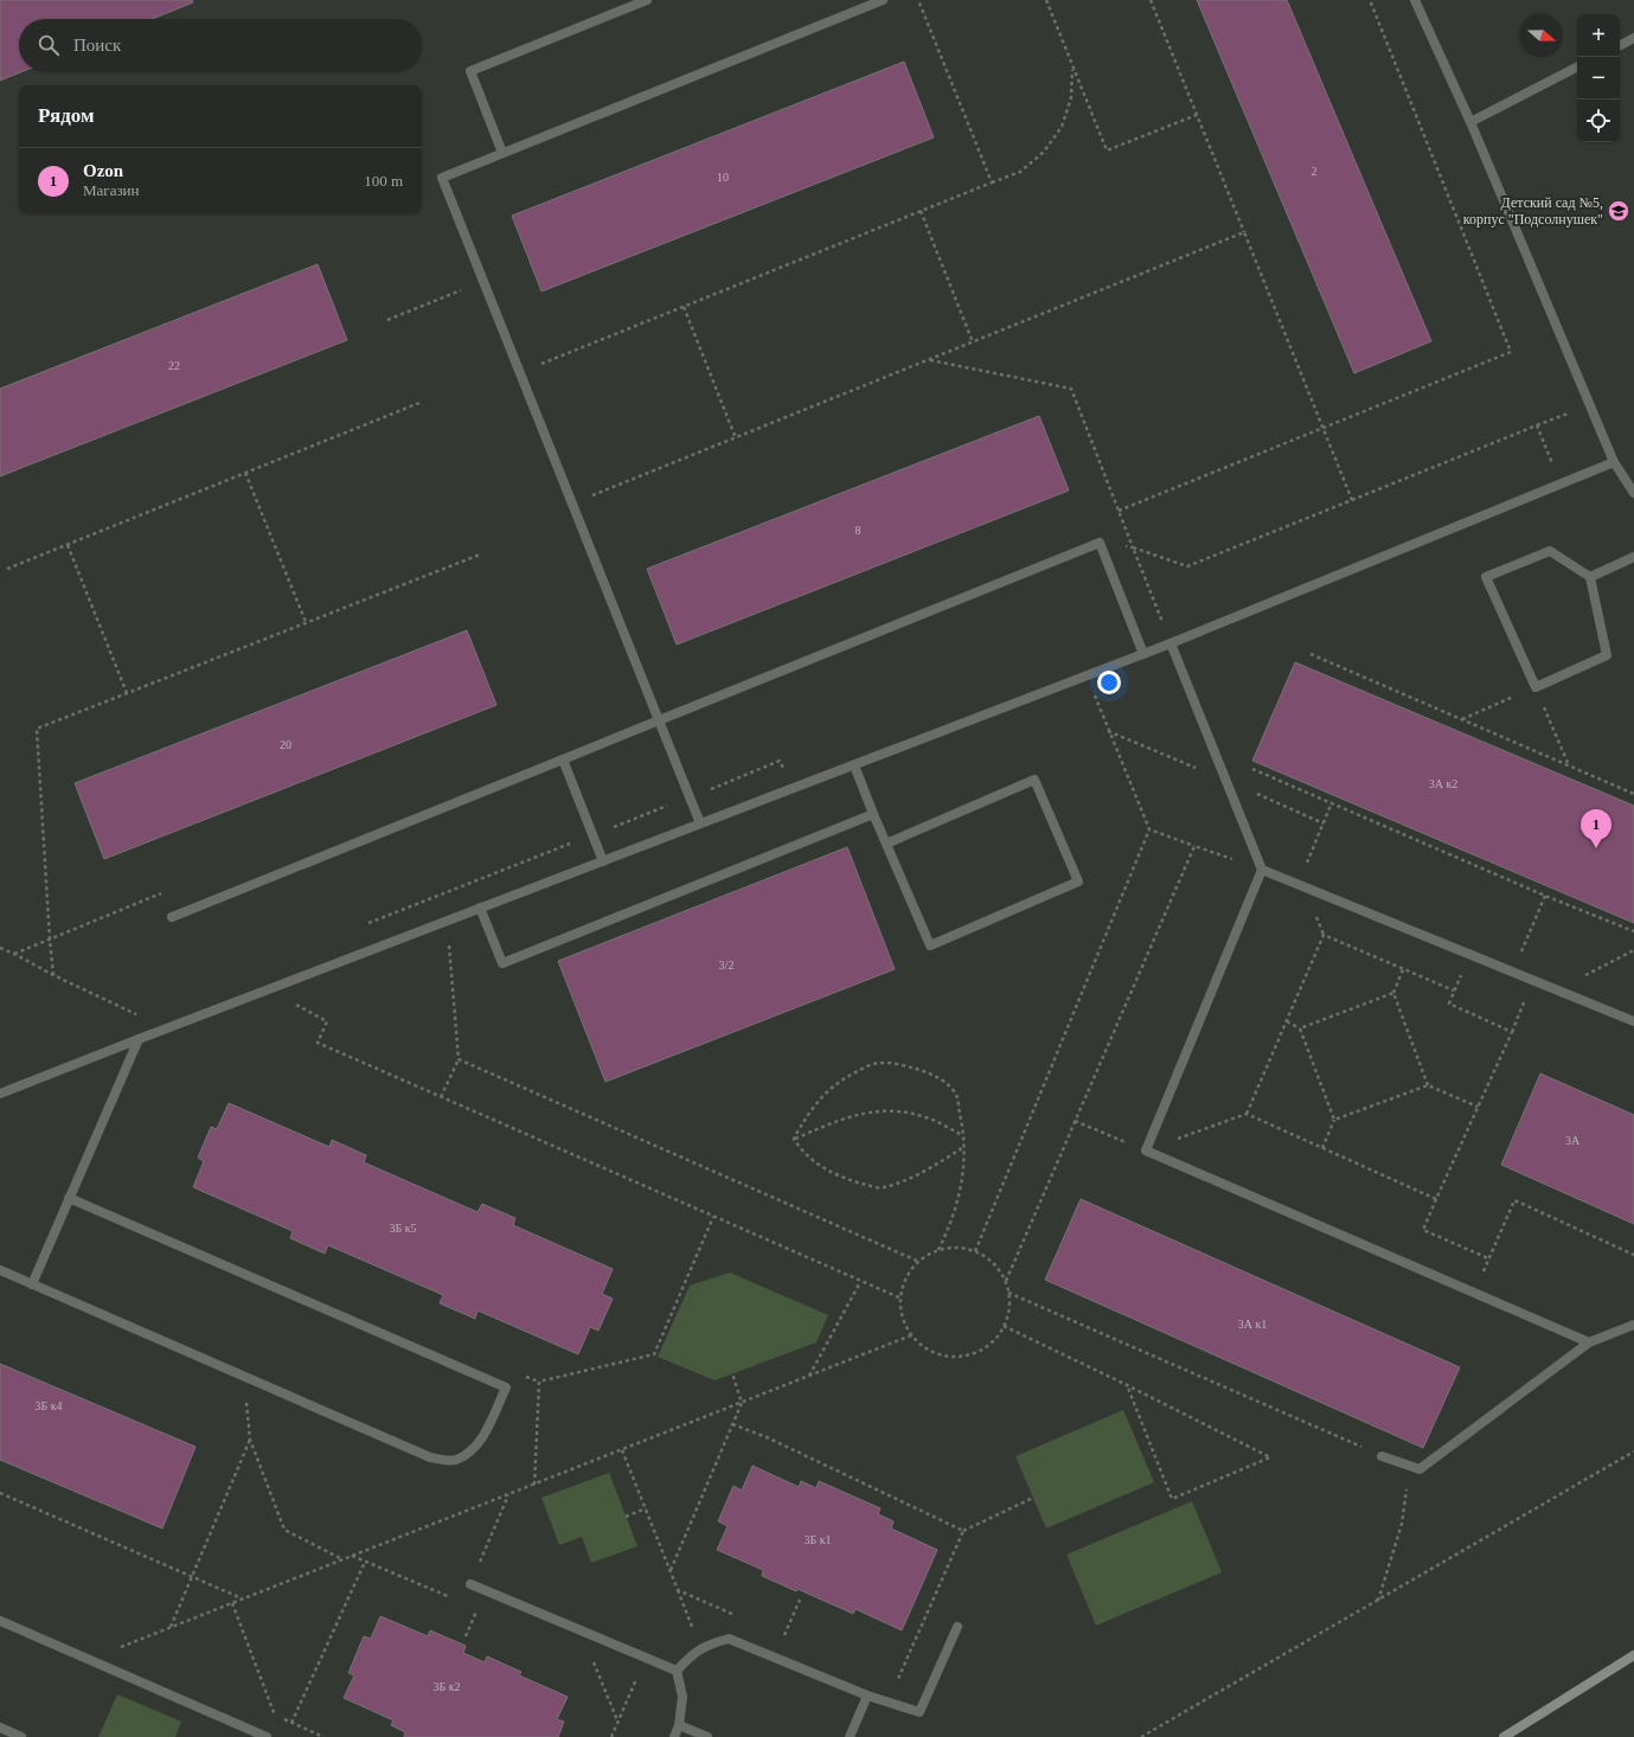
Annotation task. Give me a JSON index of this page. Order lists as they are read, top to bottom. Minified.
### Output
{"places":{"school or university":["Детский сад №5, корпус \"Подсолнушек\""]},"house_numbers":["2","10","22","8","20","3А к2","3/2","3А","3Б к5","3А к1","3Б к4","3Б к1","3Б к2"],"north":"right","page":{"map_buttons":["+","−"],"search":"Поиск","heading":"Рядом","list":[{"mark":"1","name":"Ozon","note":"Магазин","value":"100 m"}],"pins":"1"}}
